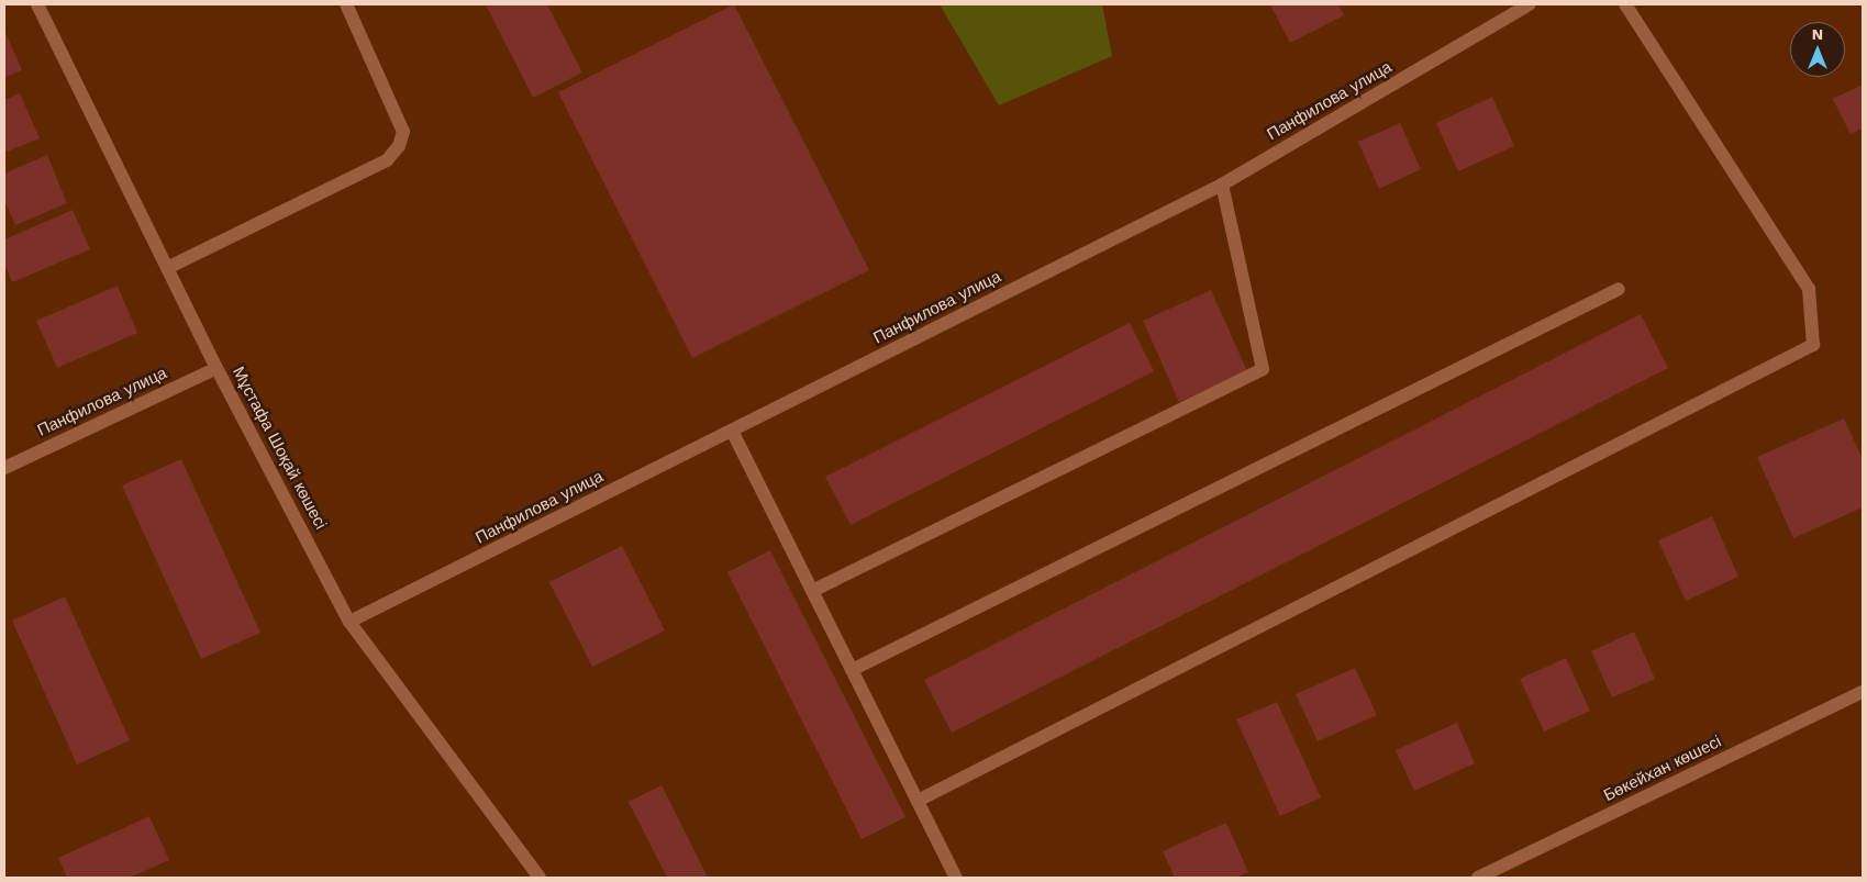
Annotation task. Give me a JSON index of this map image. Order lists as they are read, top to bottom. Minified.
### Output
{"streets":{"street":["Панфилова улица","Мұстафа Шоқай көшесі","Бөкейхан көшесі"]},"crossings":[["Панфилова улица","Мұстафа Шоқай көшесі"]],"north":"top"}
